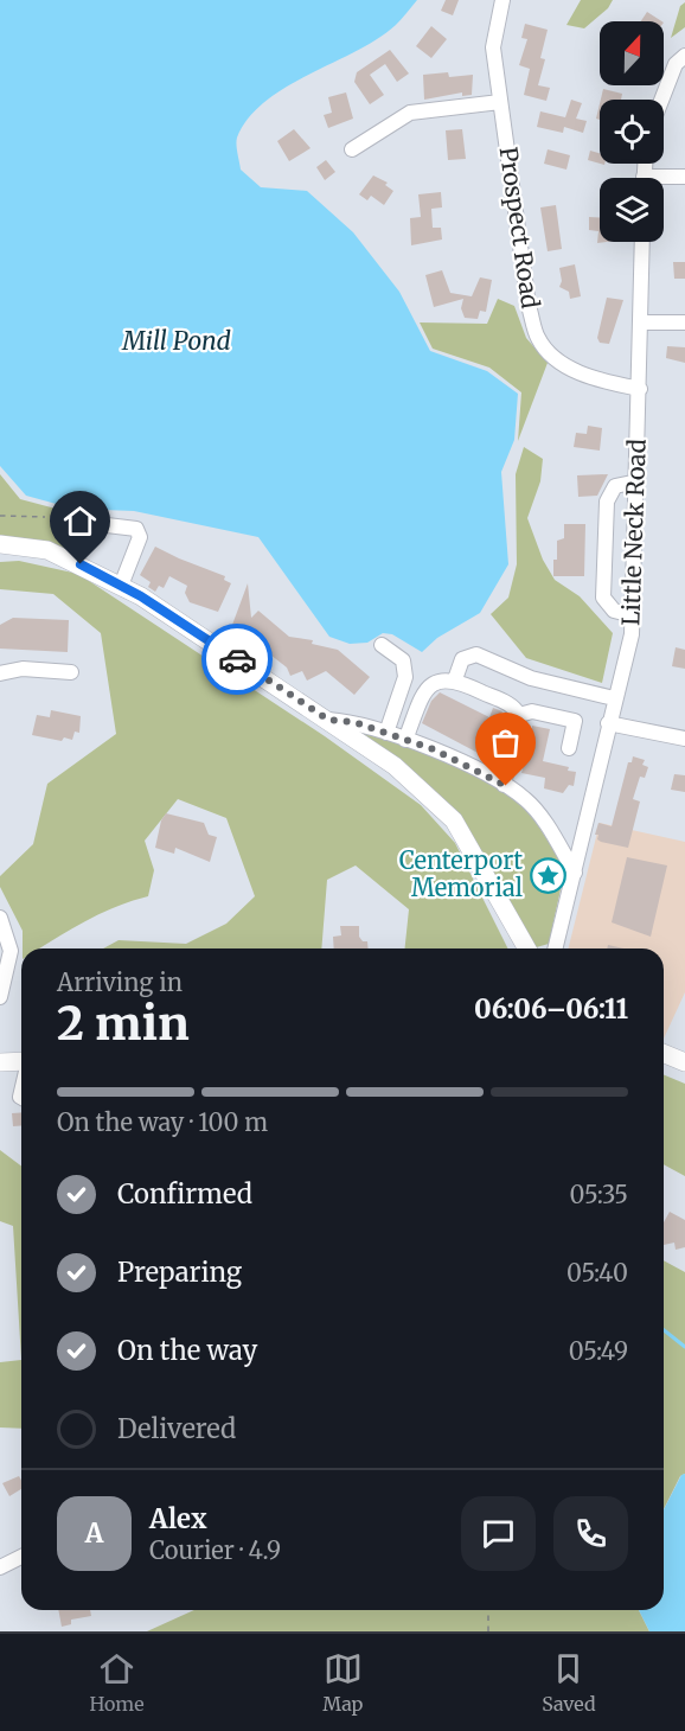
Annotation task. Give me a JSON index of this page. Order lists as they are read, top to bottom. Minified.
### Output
{"streets":{"street":["Prospect Road","Little Neck Road"]},"crossings":[["Prospect Road","Little Neck Road"]],"water":["Mill Pond"],"places":{"place":["Centerport Memorial"]},"north":"top","page":{"heading":["2 min","Arriving in","06:06–06:11"],"panel":["Alex","Courier · 4.9"],"bar":"On the way · 100 m","list":[["Confirmed","05:35"],["Preparing","05:40"],["On the way","05:49"],"Delivered"],"round":"A","tabs":["Home","Map","Saved"]}}
